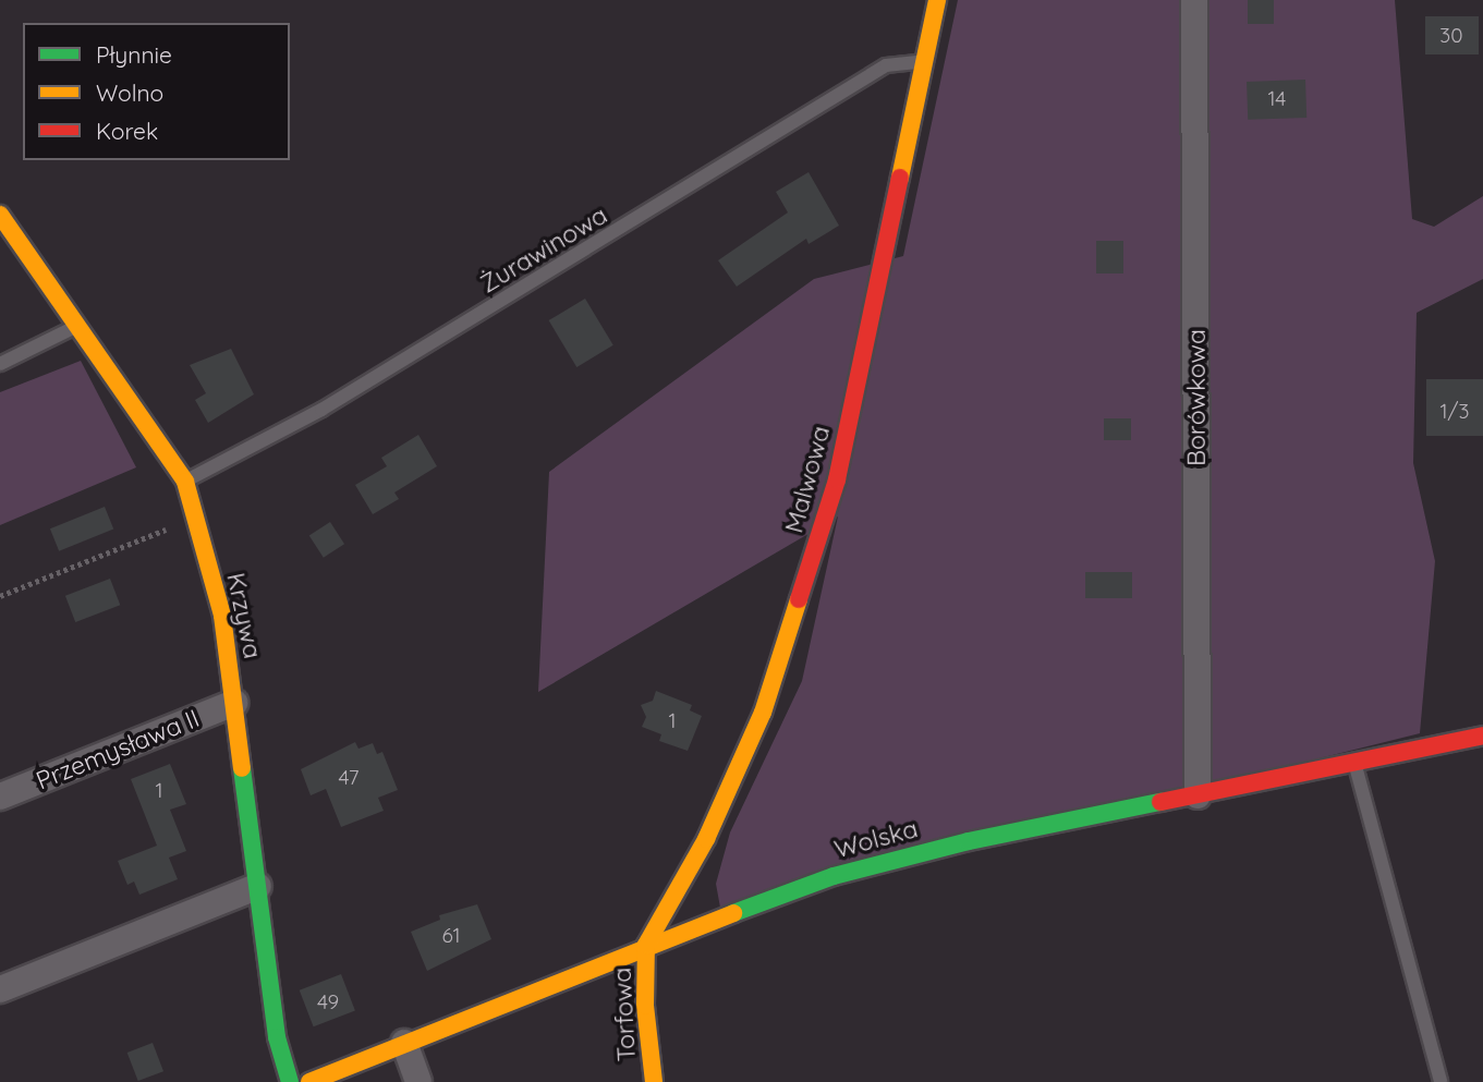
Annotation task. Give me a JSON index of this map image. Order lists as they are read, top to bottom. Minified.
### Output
{"streets":{"street":["Borówkowa","Malwowa","Krzywa","Przemysława II","Wolska","Torfowa"],"lane":["Żurawinowa"]},"crossings":[["Żurawinowa","Malwowa"],["Żurawinowa","Krzywa"],["Borówkowa","Wolska"],["Malwowa","Wolska"],["Malwowa","Torfowa"],["Krzywa","Przemysława II"],["Wolska","Torfowa"]],"house_numbers":["30","14","1/3","1","47","1","61","49"],"legend":["Płynnie","Wolno","Korek"]}
